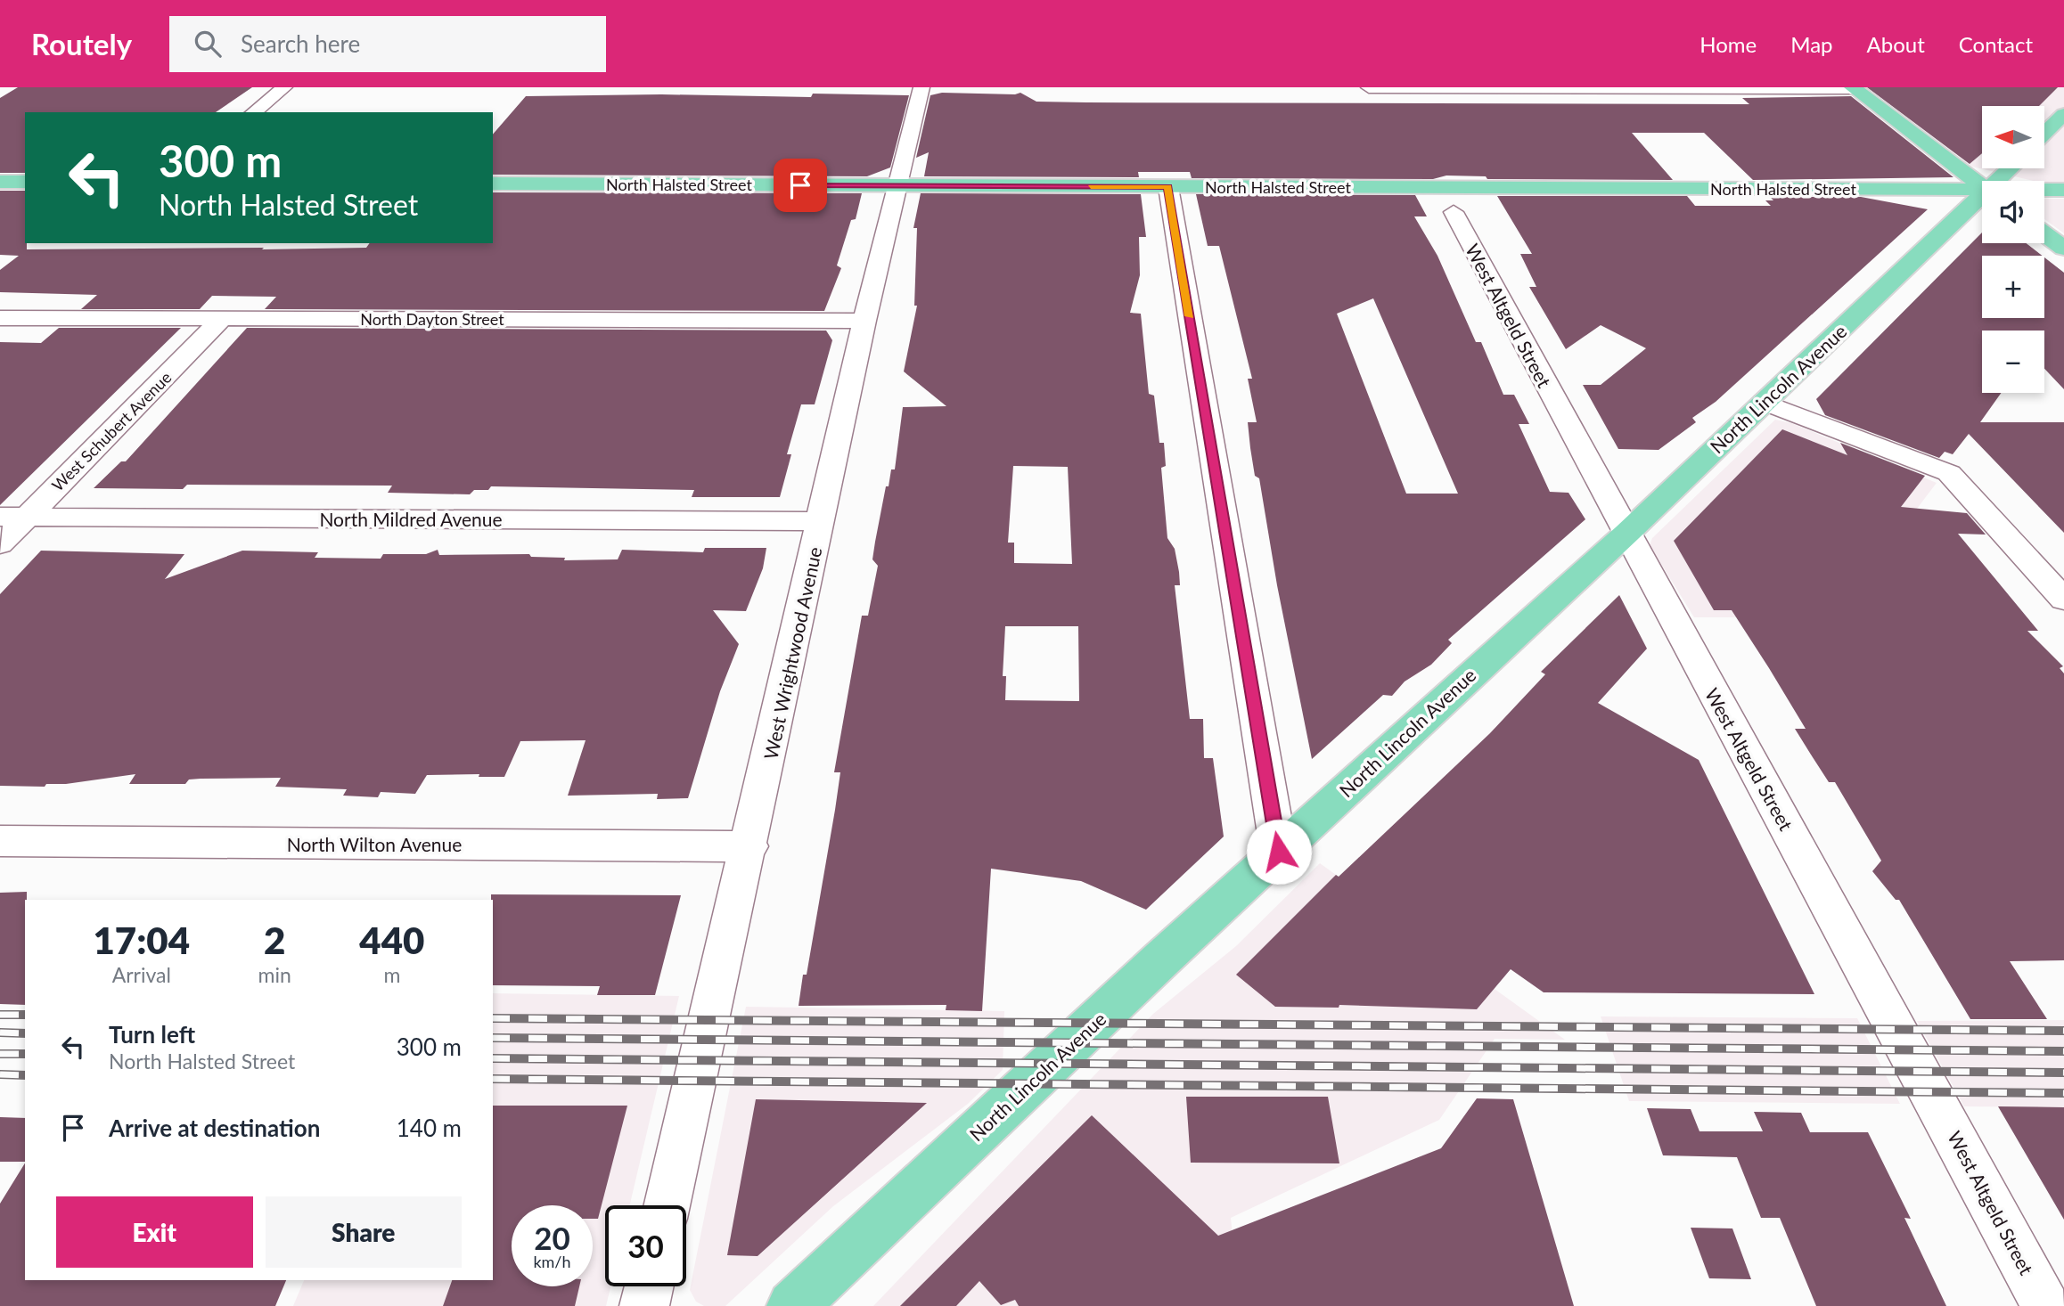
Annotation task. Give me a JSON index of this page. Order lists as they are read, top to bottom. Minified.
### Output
{"streets":{"main road":["North Halsted Street","North Lincoln Avenue"],"street":["West Altgeld Street","North Dayton Street","West Schubert Avenue","North Mildred Avenue","West Wrightwood Avenue","North Wilton Avenue"]},"crossings":[["North Halsted Street","West Wrightwood Avenue"],["West Altgeld Street","North Lincoln Avenue"],["North Dayton Street","West Schubert Avenue"],["North Dayton Street","West Wrightwood Avenue"],["West Schubert Avenue","North Mildred Avenue"],["North Mildred Avenue","West Wrightwood Avenue"],["West Wrightwood Avenue","North Wilton Avenue"]],"north":"left","page":{"header":"Routely","search":"Search here","nav":["Home","Map","About","Contact"],"map_buttons":["+","−"],"turn":["300 m","North Halsted Street"],"eta":["17:04","Arrival","2","min","440","m"],"list":[{"name":"Turn left","note":"North Halsted Street","value":"300 m"},{"name":"Arrive at destination","value":"140 m"}],"buttons":["Exit","Share"],"speed":"20 km/h","limit":"30"}}
